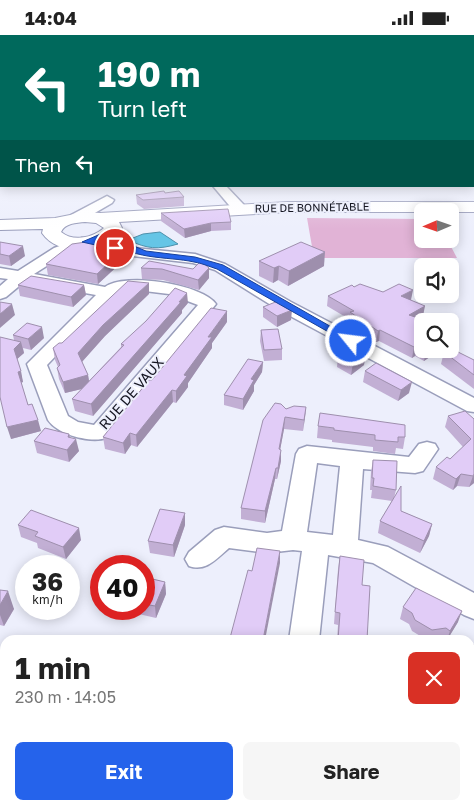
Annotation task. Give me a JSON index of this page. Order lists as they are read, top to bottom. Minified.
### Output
{"streets":{"main road":["RUE DE BONNÉTABLE"],"street":["RUE DE VAUX"]},"north":"left","page":{"status":"14:04","turn":["190 m","Turn left"],"then":"Then","speed":"36 km/h","limit":"40","heading":["1 min","230 m · 14:05"],"buttons":["Exit","Share"]}}
